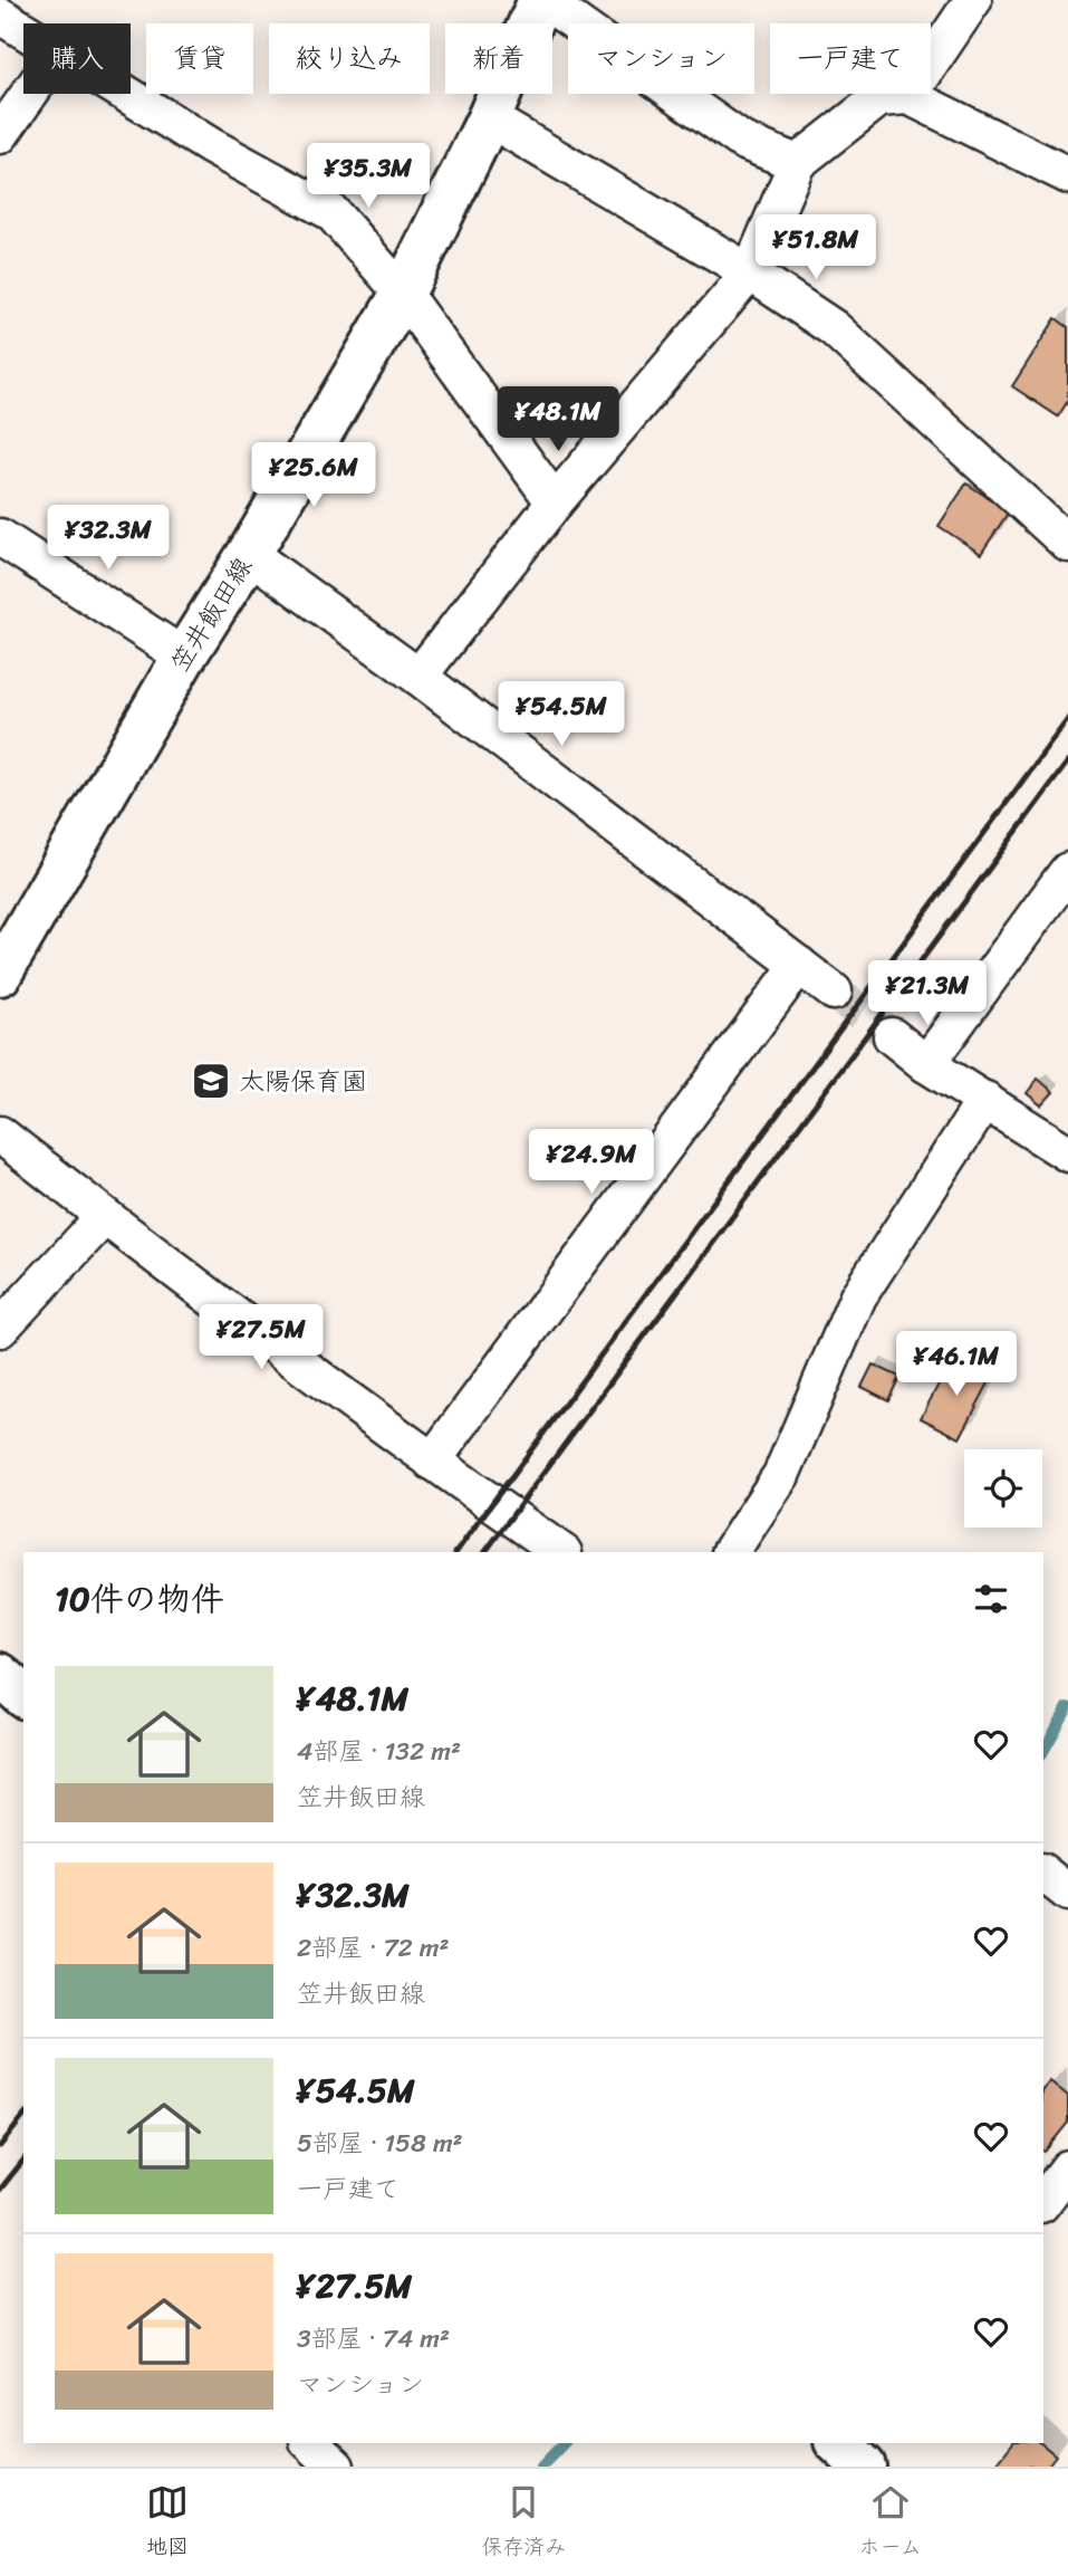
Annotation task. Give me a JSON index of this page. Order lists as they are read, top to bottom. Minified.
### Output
{"streets":{"main road":["笠井飯田線"]},"places":{"school or university":["太陽保育園"]},"page":{"chip":["購入","賃貸","絞り込み","新着","マンション","一戸建て"],"price":["¥35.3M","¥51.8M","¥48.1M","¥25.6M","¥32.3M","¥54.5M","¥21.3M","¥24.9M","¥27.5M","¥46.1M"],"heading":"10件の物件","list":[{"name":"¥48.1M","note":"4部屋 · 132 m² · 笠井飯田線"},{"name":"¥32.3M","note":"2部屋 · 72 m² · 笠井飯田線"},{"name":"¥54.5M","note":"5部屋 · 158 m² · 一戸建て"},{"name":"¥27.5M","note":"3部屋 · 74 m² · マンション"}],"tabs":["地図","保存済み","ホーム"]}}
